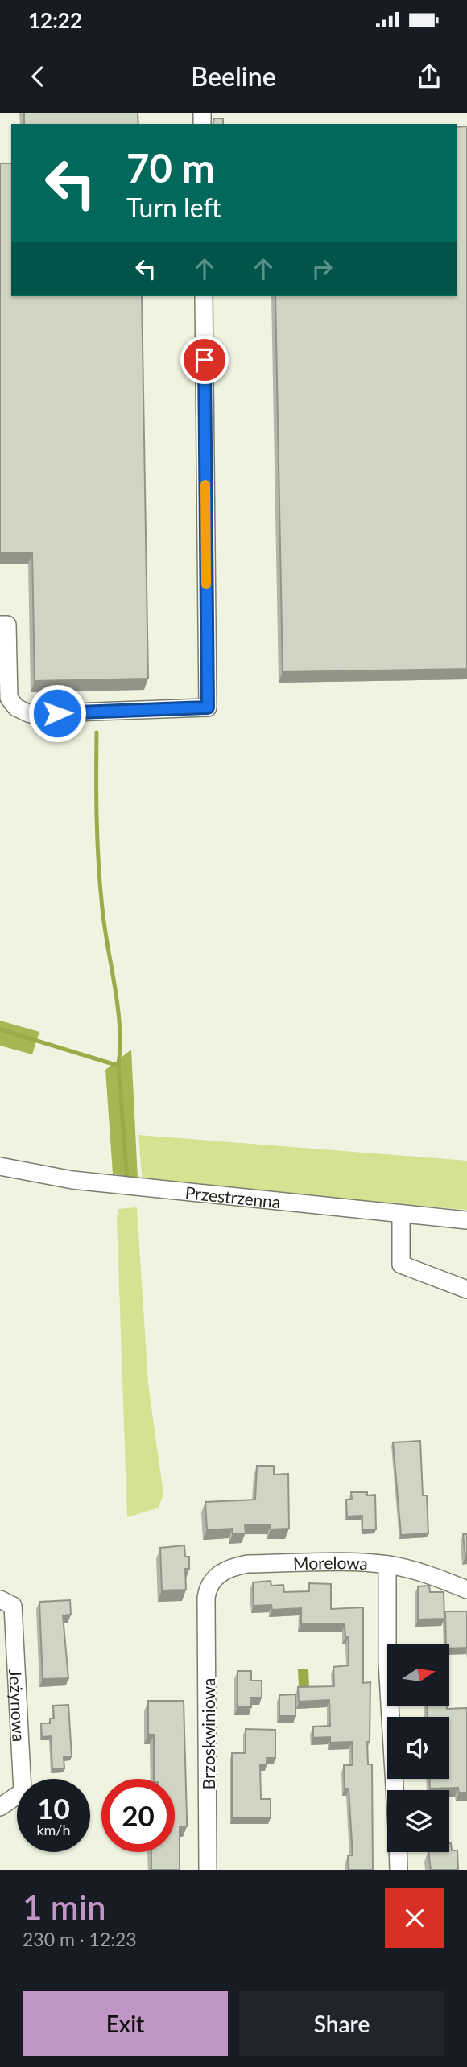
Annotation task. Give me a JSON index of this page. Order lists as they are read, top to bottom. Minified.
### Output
{"streets":{"street":["Przestrzenna","Morelowa","Jeżynowa","Brzoskwiniowa"]},"crossings":[["Morelowa","Brzoskwiniowa"]],"north":"right","page":{"status":"12:22","header":"Beeline","turn":["70 m","Turn left"],"speed":"10 km/h","limit":"20","heading":["1 min","230 m · 12:23"],"buttons":["Exit","Share"]}}
